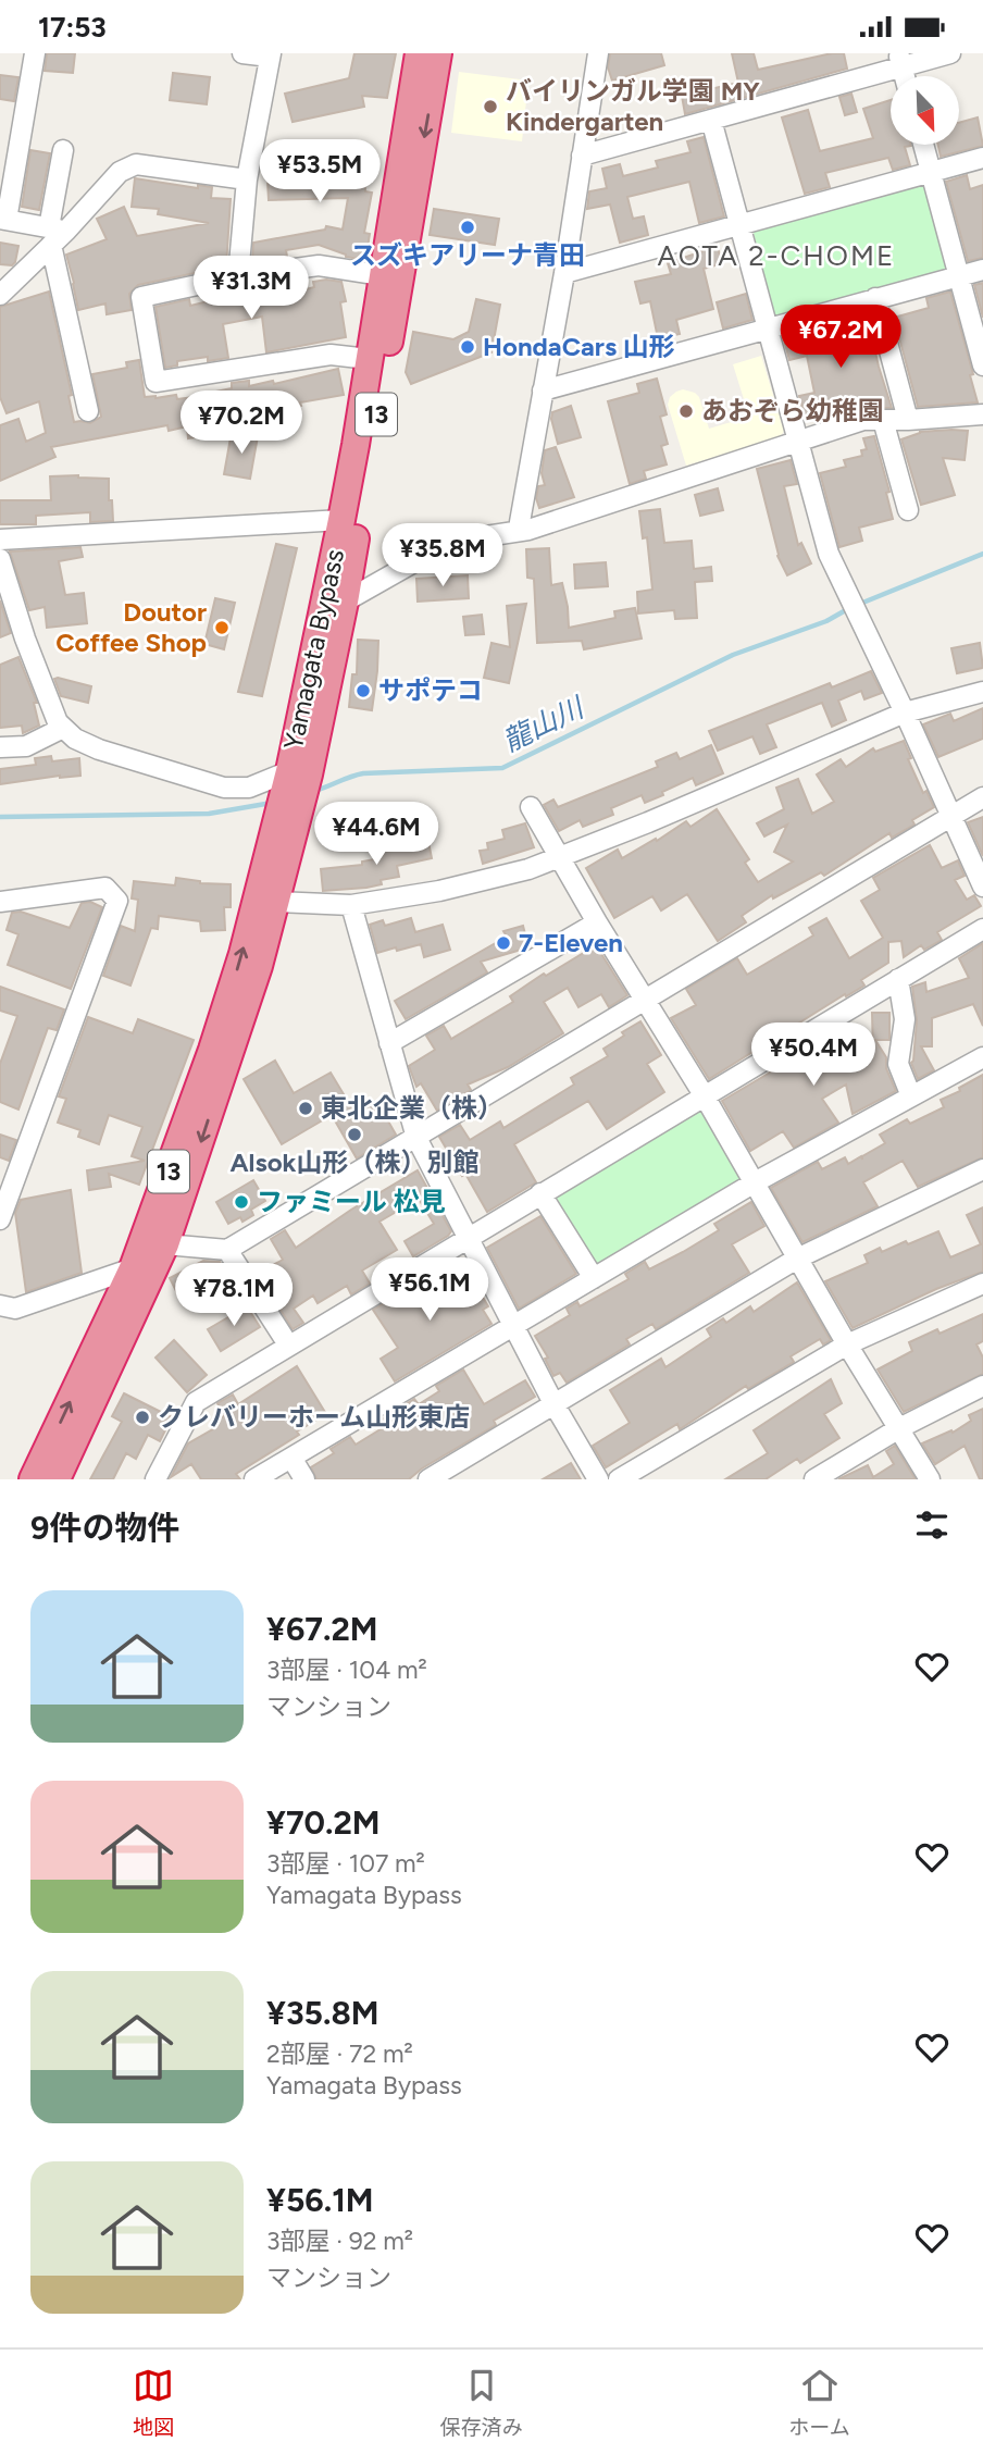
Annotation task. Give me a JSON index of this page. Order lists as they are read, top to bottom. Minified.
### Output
{"streets":{"highway":["13","Yamagata Bypass"]},"districts":["AOTA 2-CHOME"],"water":["龍山川"],"places":["バイリンガル学園 MY Kindergarten","スズキアリーナ青田","HondaCars 山形","あおぞら幼稚園","Doutor Coffee Shop","サポテコ","7-Eleven","東北企業（株）","Alsok山形（株）別館","ファミール 松見","クレバリーホーム山形東店"],"north":"bottom right","page":{"status":"17:53","price":["¥53.5M","¥31.3M","¥67.2M","¥70.2M","¥35.8M","¥44.6M","¥50.4M","¥56.1M","¥78.1M"],"heading":"9件の物件","list":[{"name":"¥67.2M","note":"3部屋 · 104 m² · マンション"},{"name":"¥70.2M","note":"3部屋 · 107 m² · Yamagata Bypass"},{"name":"¥35.8M","note":"2部屋 · 72 m² · Yamagata Bypass"},{"name":"¥56.1M","note":"3部屋 · 92 m² · マンション"}],"tabs":["地図","保存済み","ホーム"]}}
